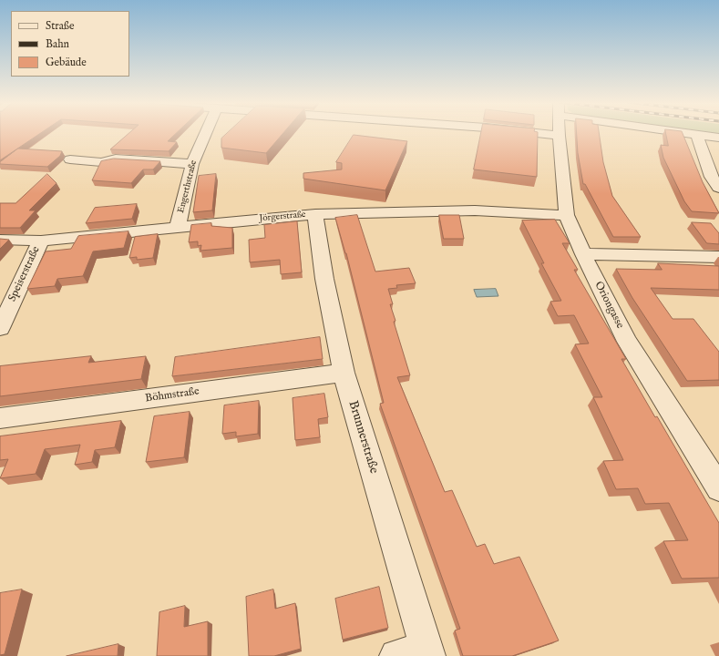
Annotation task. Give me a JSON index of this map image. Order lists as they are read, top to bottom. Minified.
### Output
{"streets":{"street":["Engerthstraße","Jörgerstraße","Speiserstraße","Oriongasse","Böhmstraße","Brunnerstraße"]},"crossings":[["Engerthstraße","Jörgerstraße"],["Jörgerstraße","Speiserstraße"],["Jörgerstraße","Oriongasse"],["Jörgerstraße","Brunnerstraße"],["Böhmstraße","Brunnerstraße"]],"legend":["Straße","Bahn","Gebäude"]}
